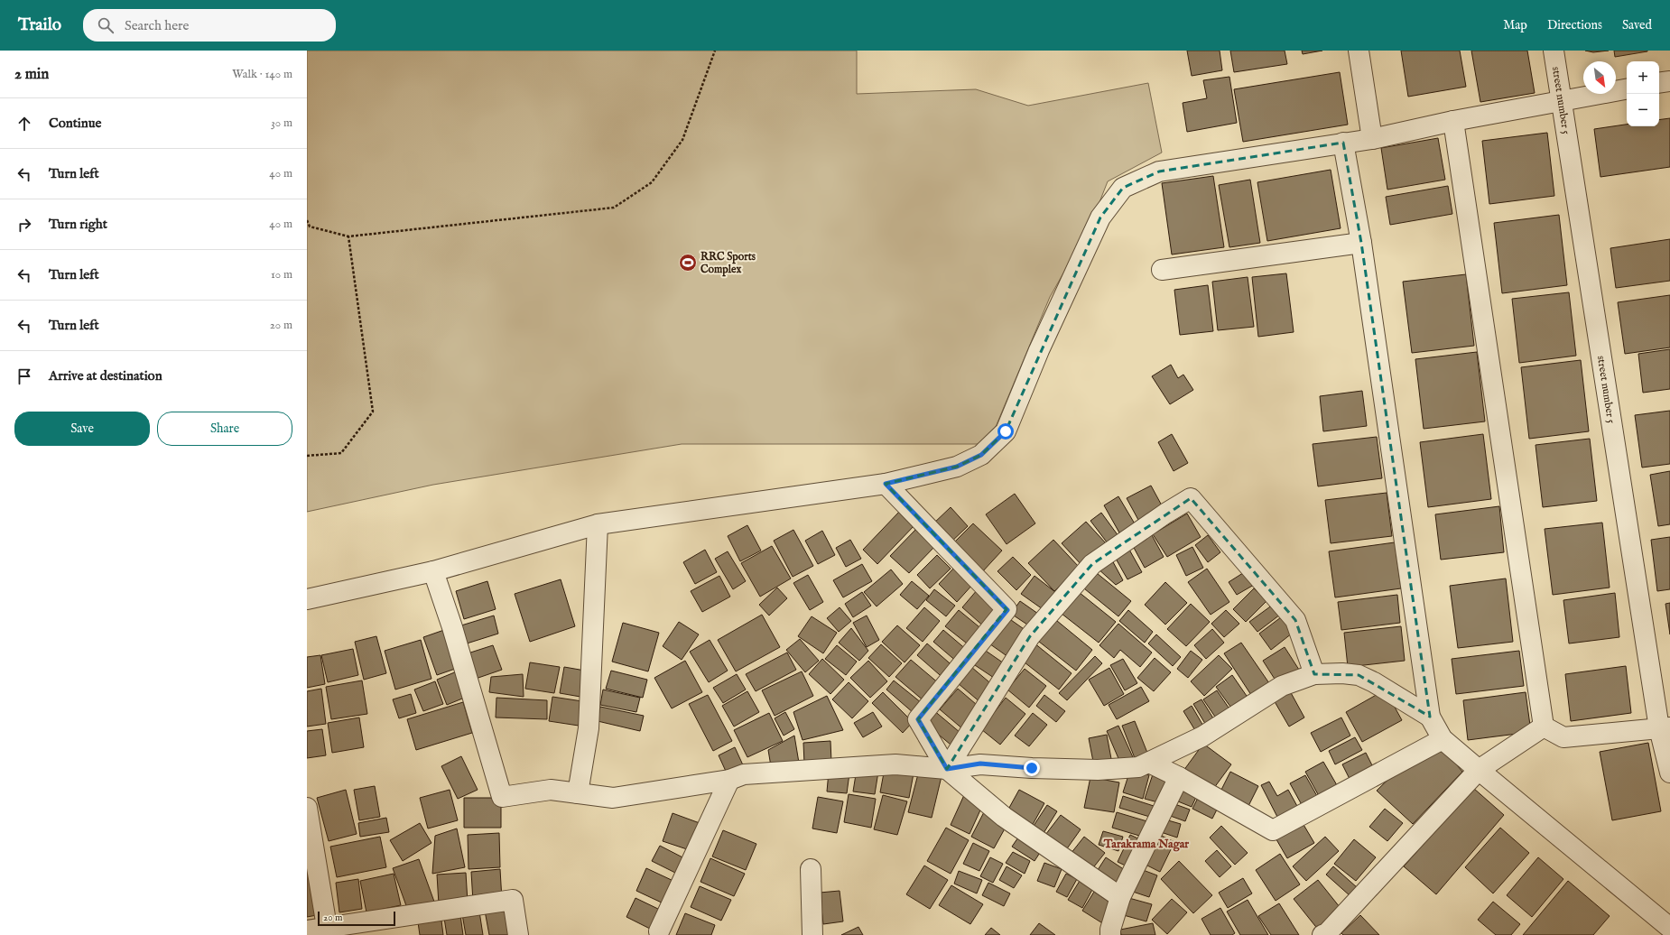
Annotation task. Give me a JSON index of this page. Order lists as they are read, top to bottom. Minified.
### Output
{"streets":{"street":["street number 5"]},"districts":["Tarakrama Nagar"],"places":{"sports":["RRC Sports Complex"]},"scale_bar":"20 m","north":"bottom right","page":{"header":"Trailo","search":"Search here","nav":["Map","Directions","Saved"],"heading":["2 min","Walk · 140 m"],"map_buttons":["+","−"],"list":[["Continue","30 m"],["Turn left","40 m"],["Turn right","40 m"],["Turn left","10 m"],["Turn left","20 m"],"Arrive at destination"],"buttons":["Save","Share"],"scale":"20 m"}}
